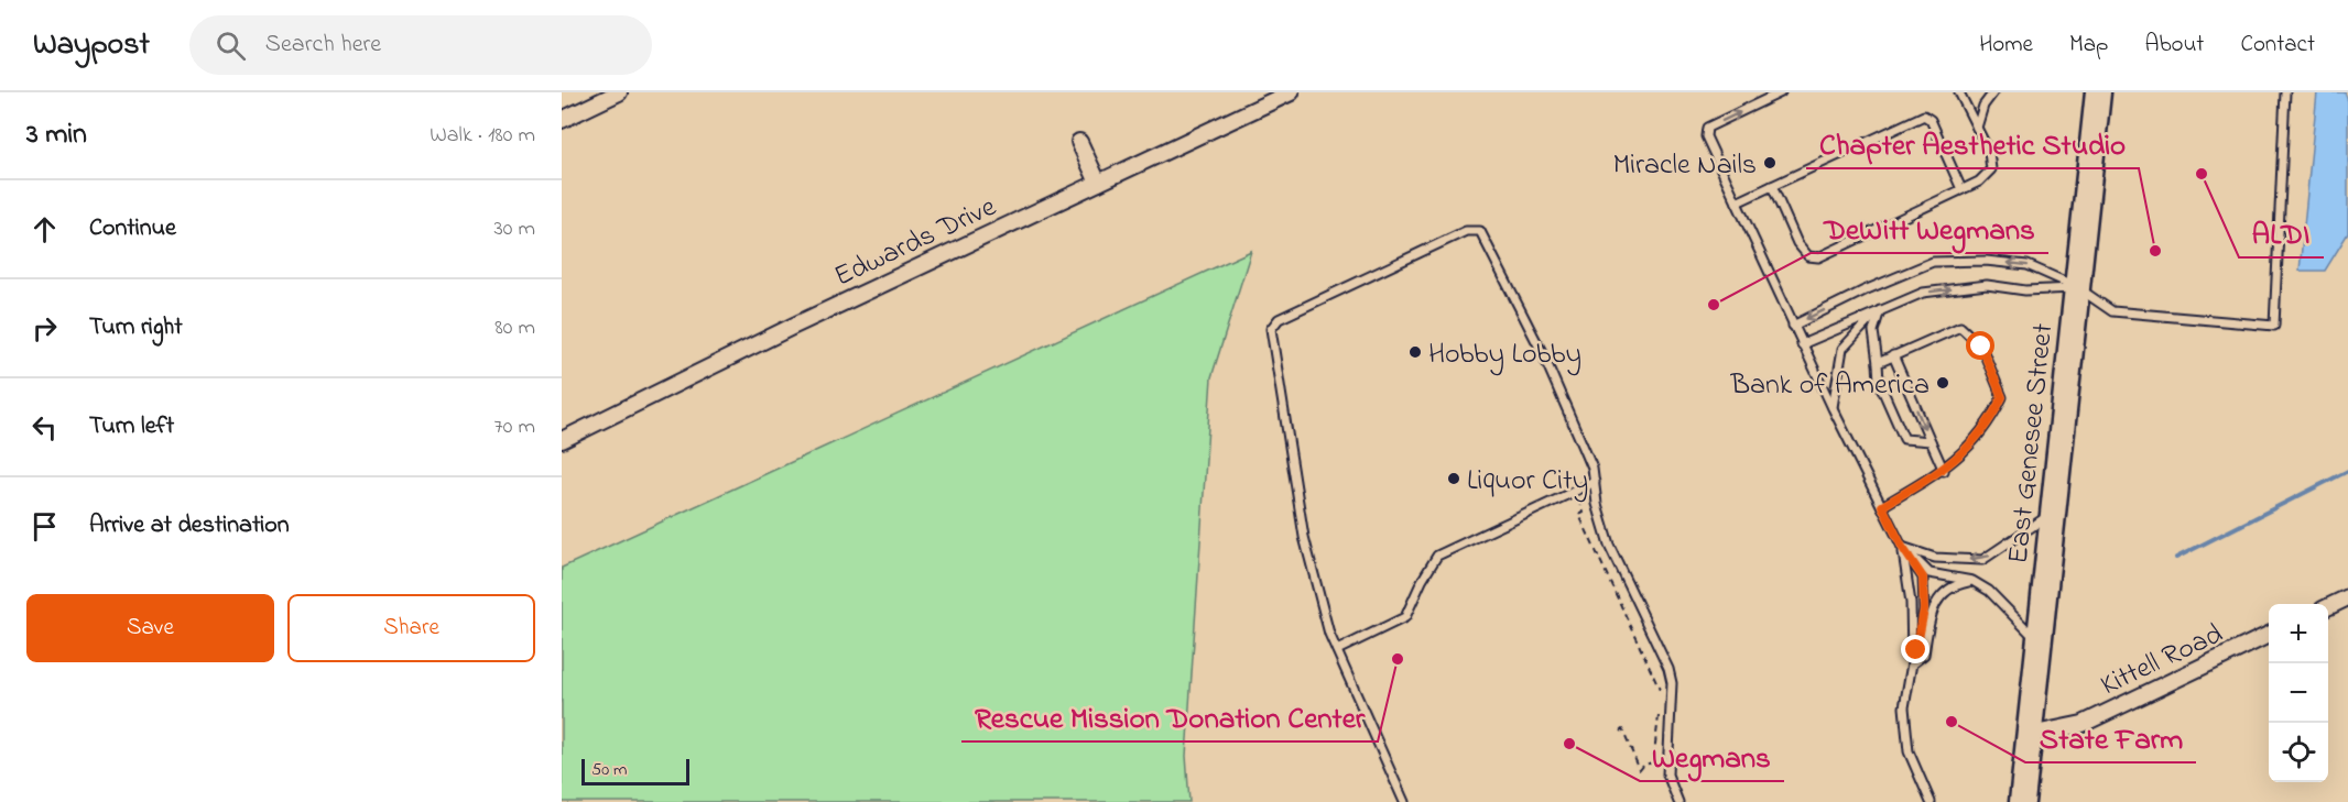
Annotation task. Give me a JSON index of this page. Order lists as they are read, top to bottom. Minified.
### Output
{"streets":{"highway":["East Genesee Street"],"street":["Edwards Drive","Kittell Road"]},"crossings":[["East Genesee Street","Kittell Road"]],"places":["Miracle Nails","ALDI","Chapter Aesthetic Studio","DeWitt Wegmans","Hobby Lobby","Bank of America","Liquor City","Rescue Mission Donation Center","State Farm","Wegmans"],"scale_bar":"50 m","page":{"header":"Waypost","search":"Search here","nav":["Home","Map","About","Contact"],"heading":["3 min","Walk · 180 m"],"list":[["Continue","30 m"],["Turn right","80 m"],["Turn left","70 m"],"Arrive at destination"],"buttons":["Save","Share"],"map_buttons":["+","−"],"scale":"50 m"}}
